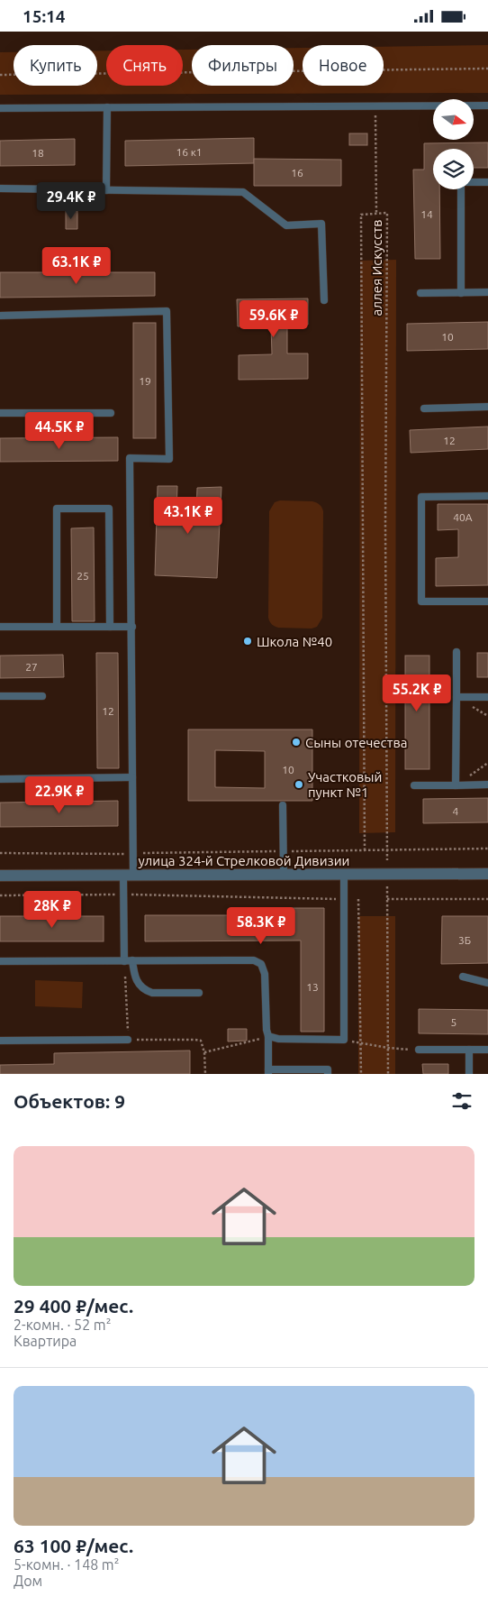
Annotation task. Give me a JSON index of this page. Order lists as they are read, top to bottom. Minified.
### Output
{"streets":{"street":["улица 324-й Стрелковой Дивизии"],"path":["аллея Искусств"]},"places":["Школа №40","Сыны отечества","Участковый пункт №1"],"house_numbers":["16 к1","18","16","14","10","19","12","40А","25","27","12","10","4","3Б","13","5"],"north":"right","page":{"status":"15:14","chip":["Купить","Снять","Фильтры","Новое"],"price":["29.4K ₽","63.1K ₽","59.6K ₽","44.5K ₽","43.1K ₽","55.2K ₽","22.9K ₽","28K ₽","58.3K ₽"],"heading":"Объектов: 9","list":[{"name":"29 400 ₽/мес.","note":"2-комн. · 52 m² · Квартира"},{"name":"63 100 ₽/мес.","note":"5-комн. · 148 m² · Дом"}]}}
